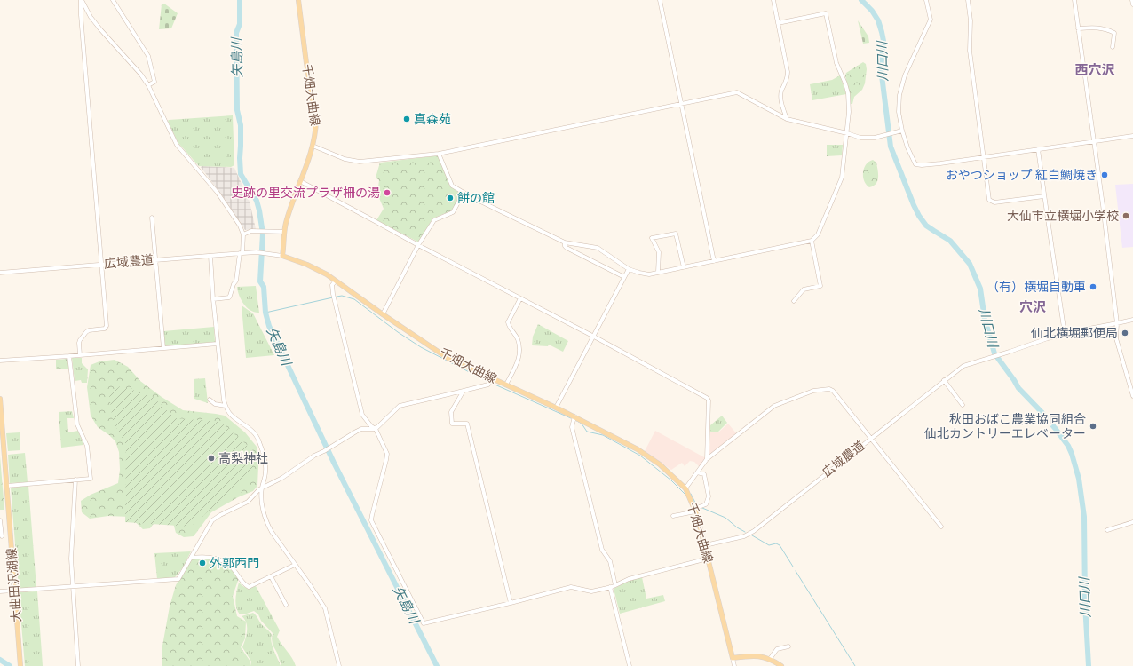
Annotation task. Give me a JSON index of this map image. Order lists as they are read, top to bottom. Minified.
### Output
{"streets":{"main road":["千畑大曲線","大曲田沢湖線"],"street":["広域農道"]},"crossings":[["千畑大曲線","広域農道"]],"districts":["西穴沢","穴沢"],"water":["矢島川","川口川"],"places":["真森苑","おやつショップ 紅白鯛焼き","史跡の里交流プラザ柵の湯","餅の館","大仙市立横堀小学校","（有）横堀自動車","仙北横堀郵便局","秋田おばこ農業協同組合 仙北カントリーエレベーター","高梨神社","外郭西門"]}
